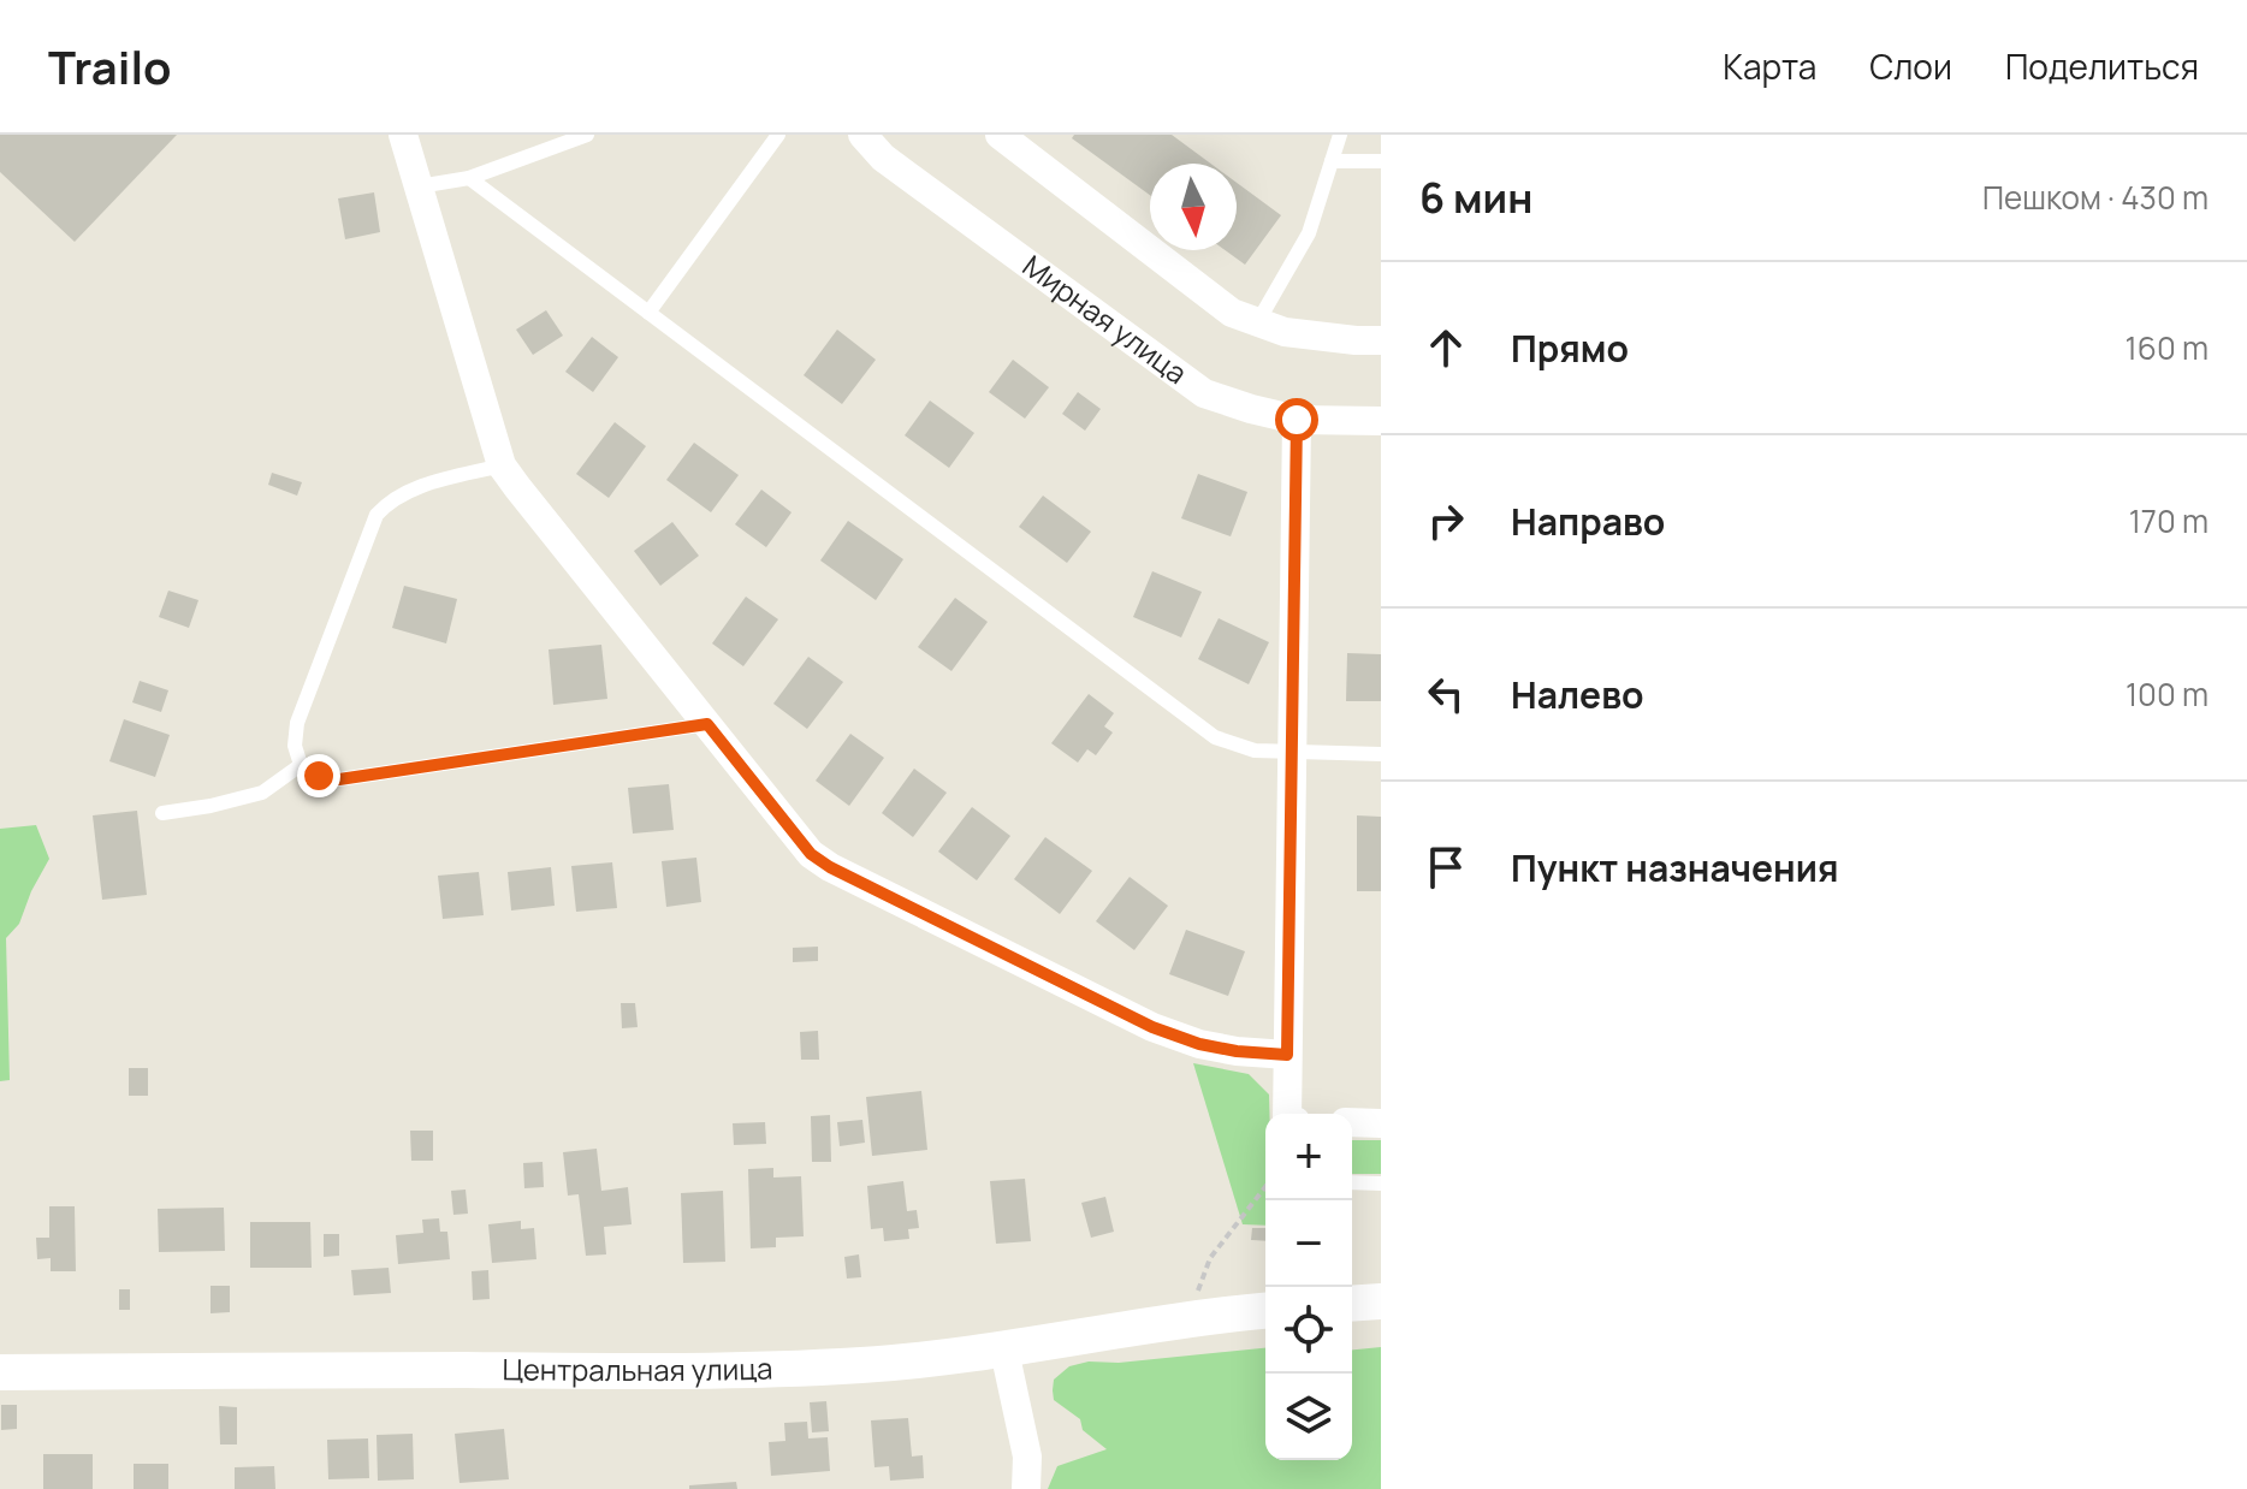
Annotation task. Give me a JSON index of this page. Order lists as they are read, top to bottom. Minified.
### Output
{"streets":{"street":["Мирная улица","Центральная улица"]},"north":"bottom","page":{"header":"Trailo","nav":["Карта","Слои","Поделиться"],"heading":["6 мин","Пешком · 430 m"],"list":[["Прямо","160 m"],["Направо","170 m"],["Налево","100 m"],"Пункт назначения"],"map_buttons":["+","−"]}}
